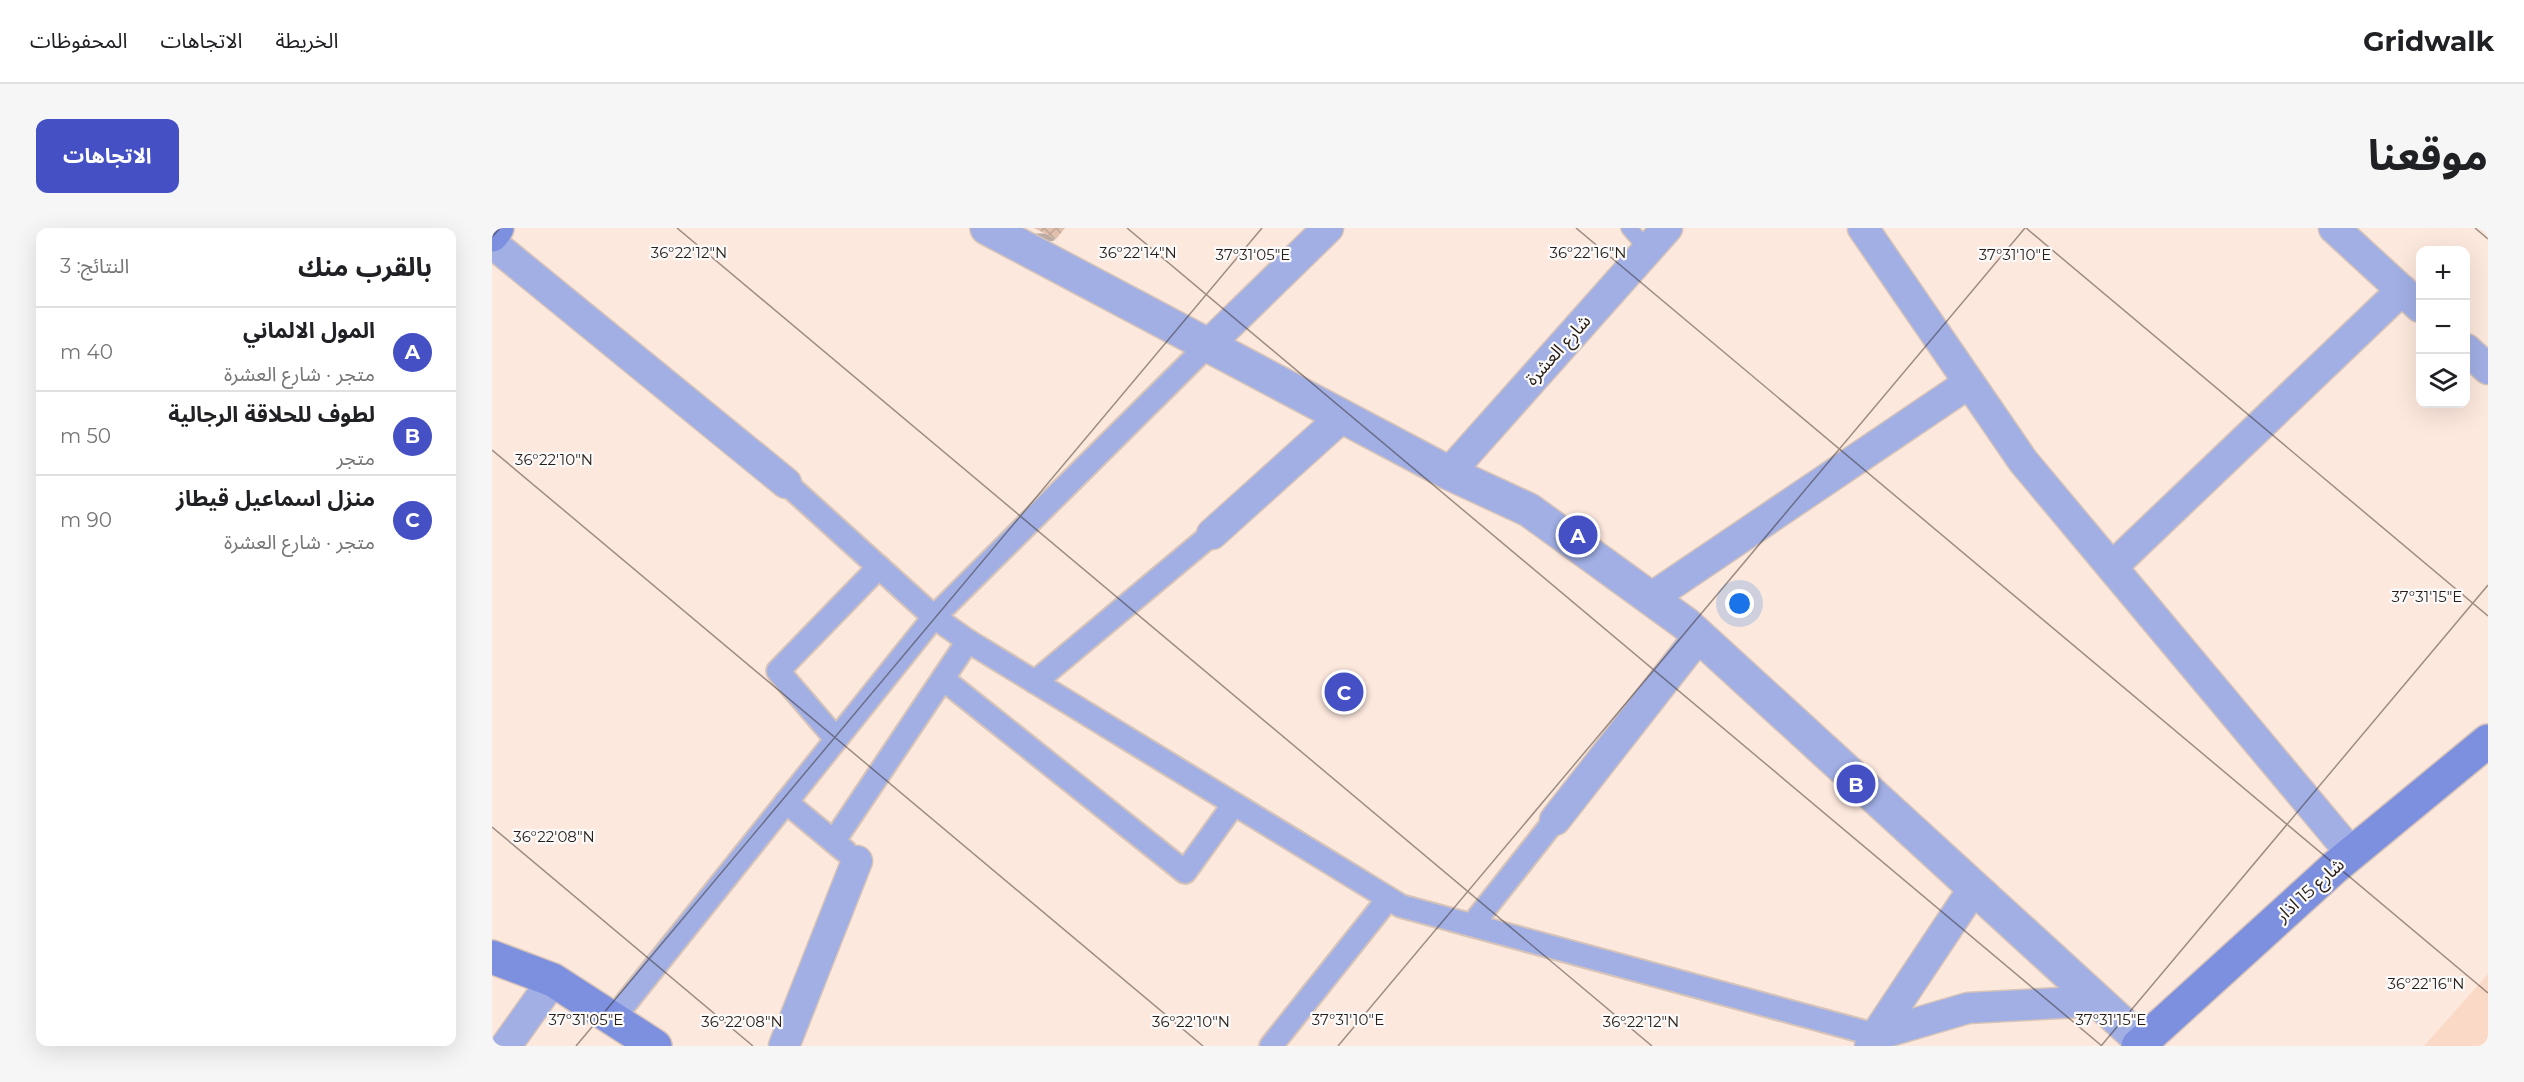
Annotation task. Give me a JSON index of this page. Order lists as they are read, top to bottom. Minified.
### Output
{"streets":{"main road":["شارع 15 اذار"],"street":["شارع العشرة"]},"page":{"header":"Gridwalk","nav":["الخريطة","الاتجاهات","المحفوظات"],"title":"موقعنا","buttons":"الاتجاهات","heading":["بالقرب منك","النتائج: 3"],"map_buttons":["+","−"],"list":[{"mark":"A","name":"المول الالماني","note":"متجر · شارع العشرة","value":"40 m"},{"mark":"B","name":"لطوف للحلاقة الرجالية","note":"متجر","value":"50 m"},{"mark":"C","name":"منزل اسماعيل قيطاز","note":"متجر · شارع العشرة","value":"90 m"}],"pins":["A","C","B"]},"coordinates":["36°22'12\"N","36°22'14\"N","36°22'16\"N","37°31'05\"E","37°31'10\"E","36°22'10\"N","37°31'15\"E","36°22'08\"N"]}
